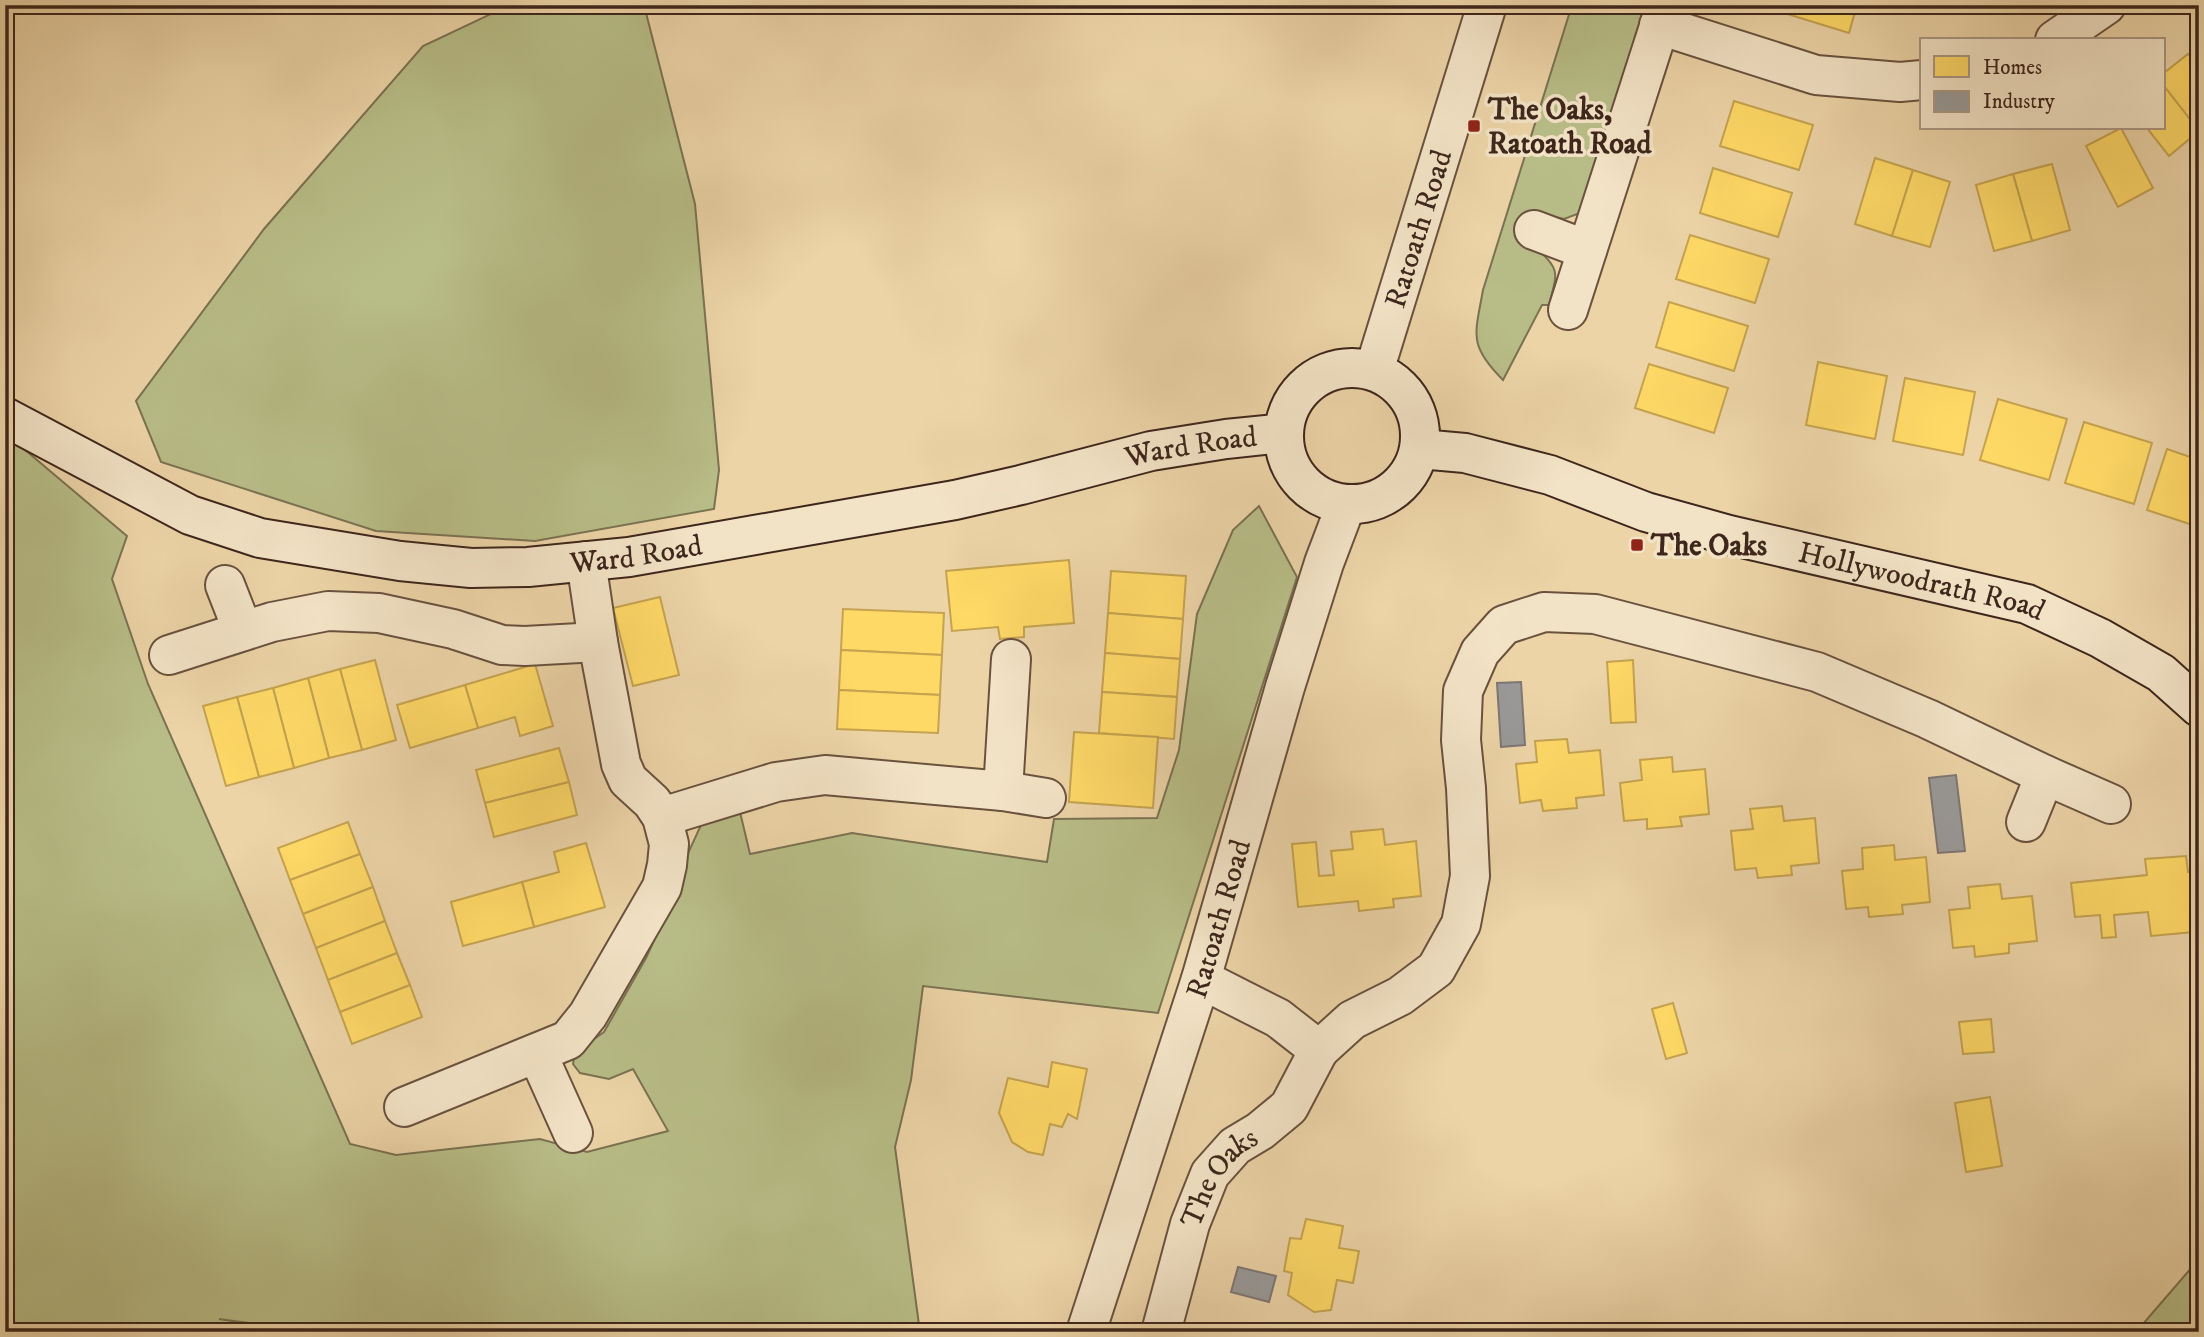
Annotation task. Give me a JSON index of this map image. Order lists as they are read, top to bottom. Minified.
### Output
{"streets":{"street":["Ratoath Road","Ward Road","Hollywoodrath Road","The Oaks"]},"crossings":[["Ratoath Road","Ward Road"],["Ratoath Road","Hollywoodrath Road"],["Ward Road","Hollywoodrath Road"]],"places":{"transit":["The Oaks, Ratoath Road","The Oaks"]},"legend":["Homes","Industry"]}
